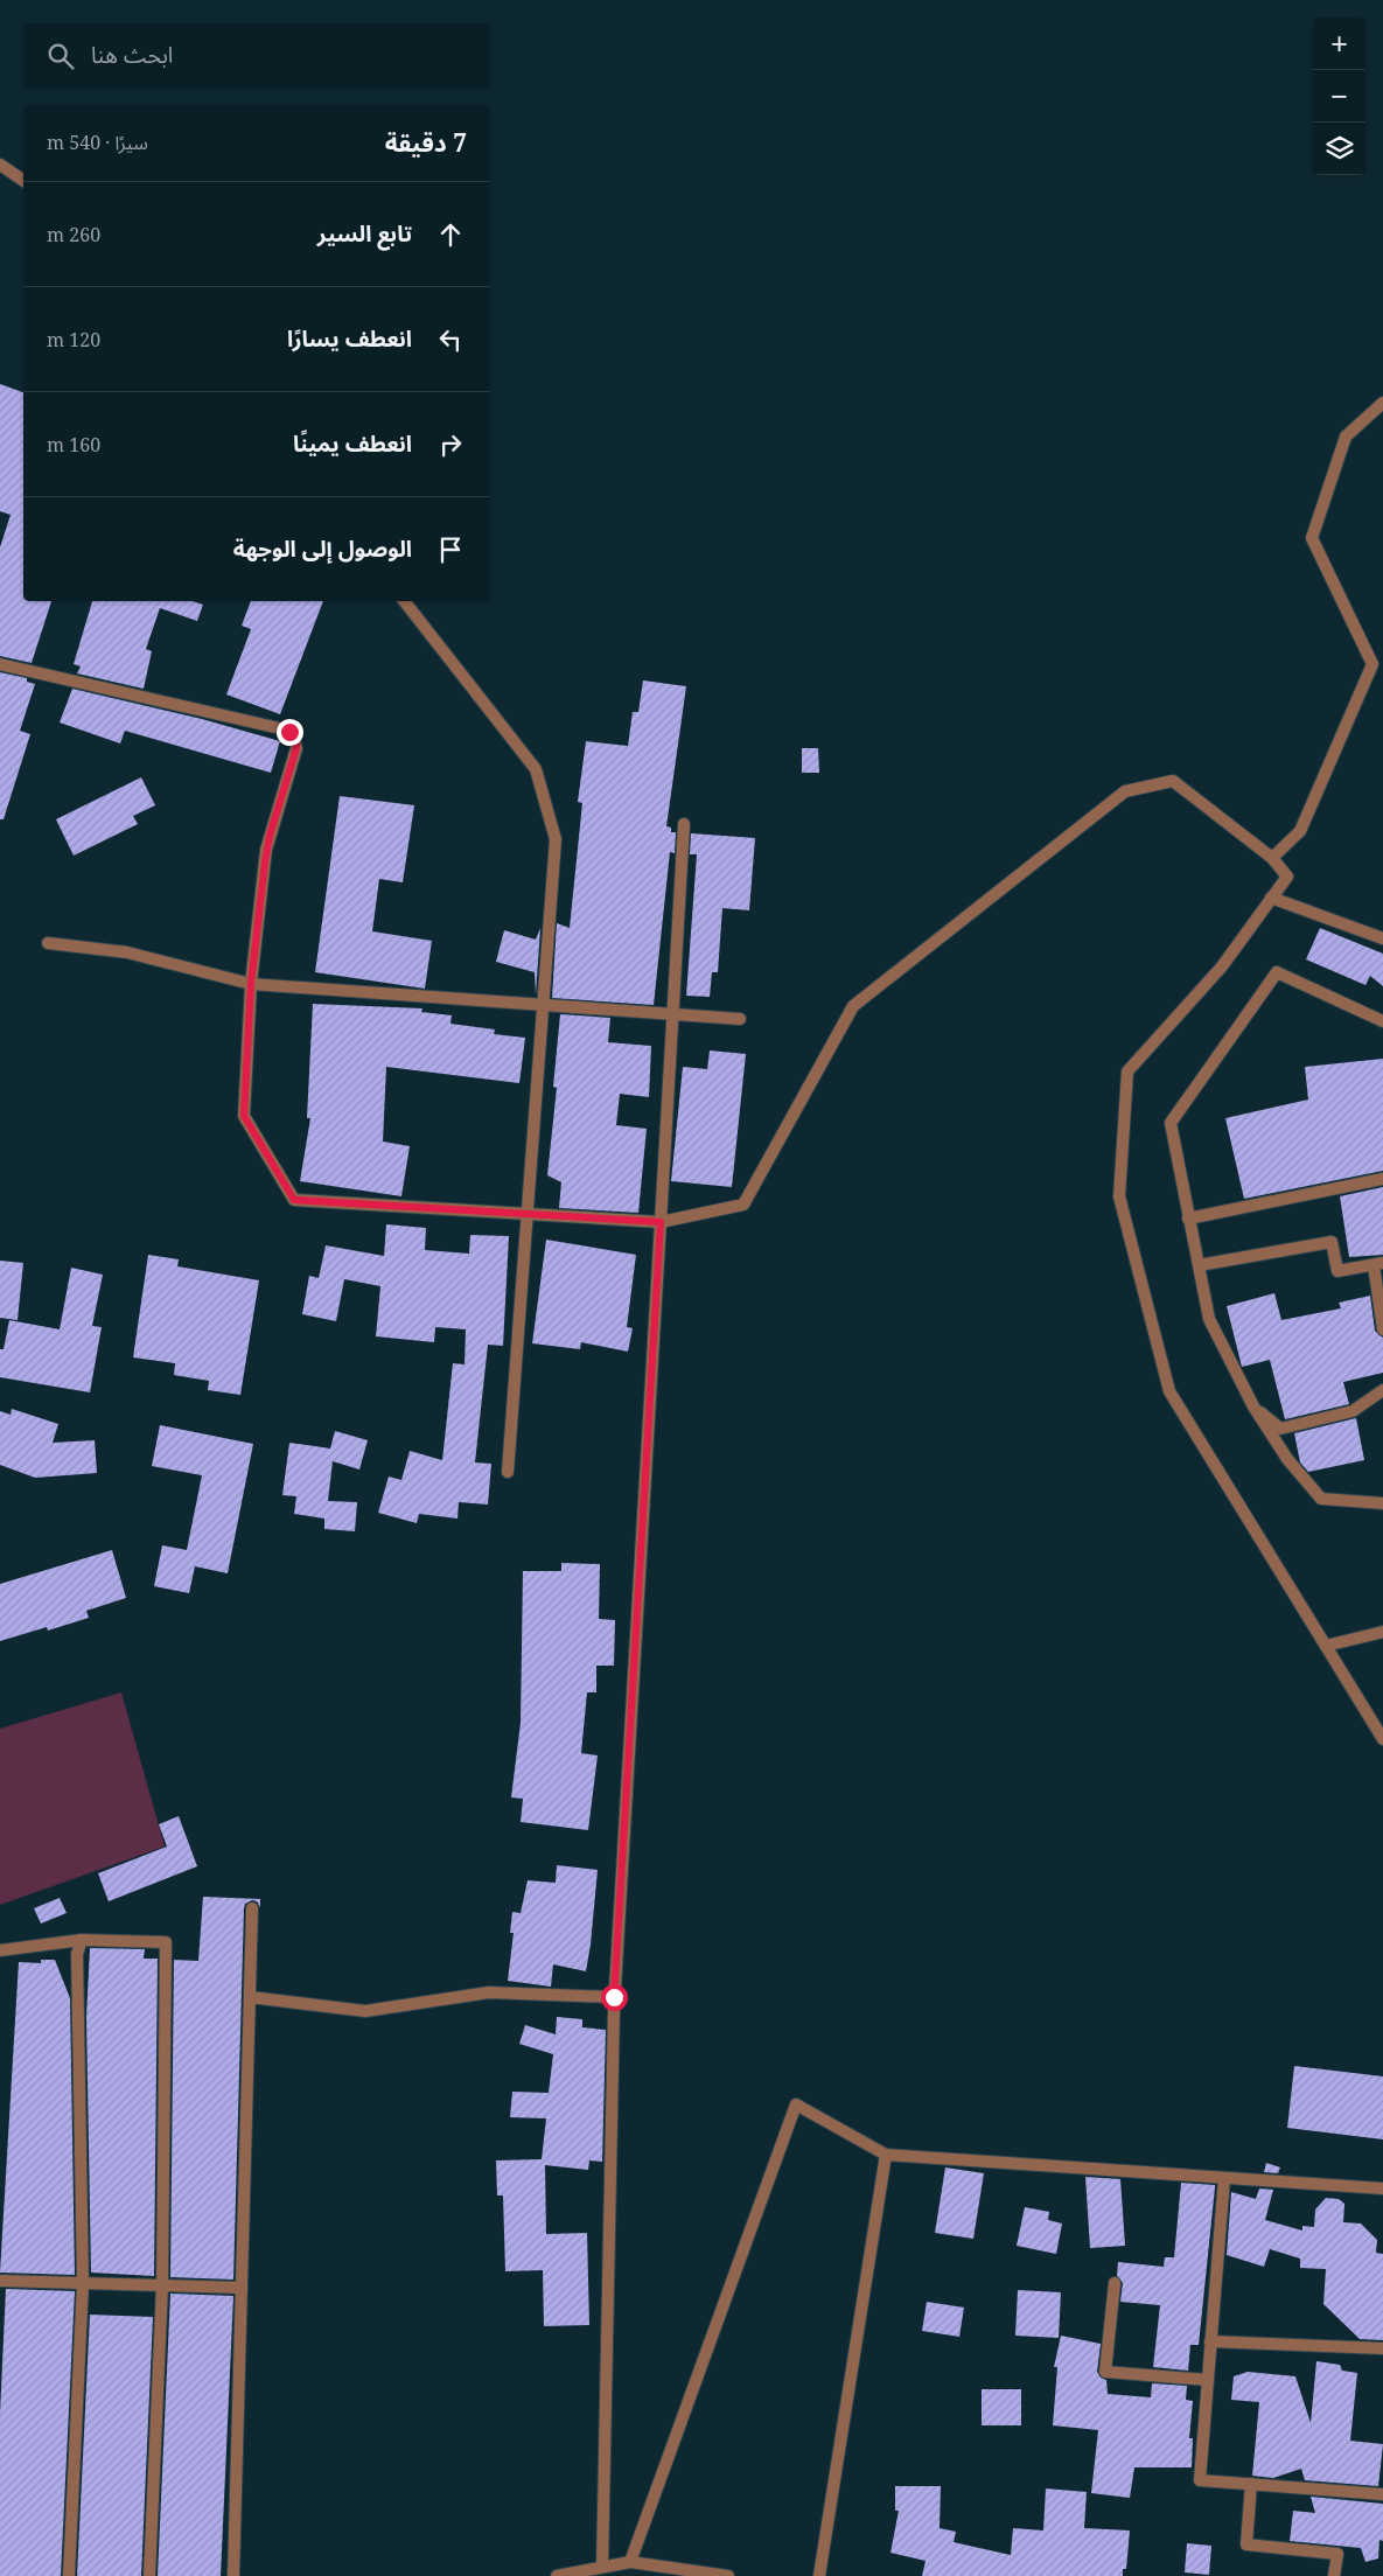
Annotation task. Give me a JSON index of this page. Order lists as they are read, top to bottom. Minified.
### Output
{"page":{"map_buttons":["+","−"],"search":"ابحث هنا","heading":["7 دقيقة","سيرًا · 540 m"],"list":[["تابع السير","260 m"],["انعطف يسارًا","120 m"],["انعطف يمينًا","160 m"],"الوصول إلى الوجهة"]}}
